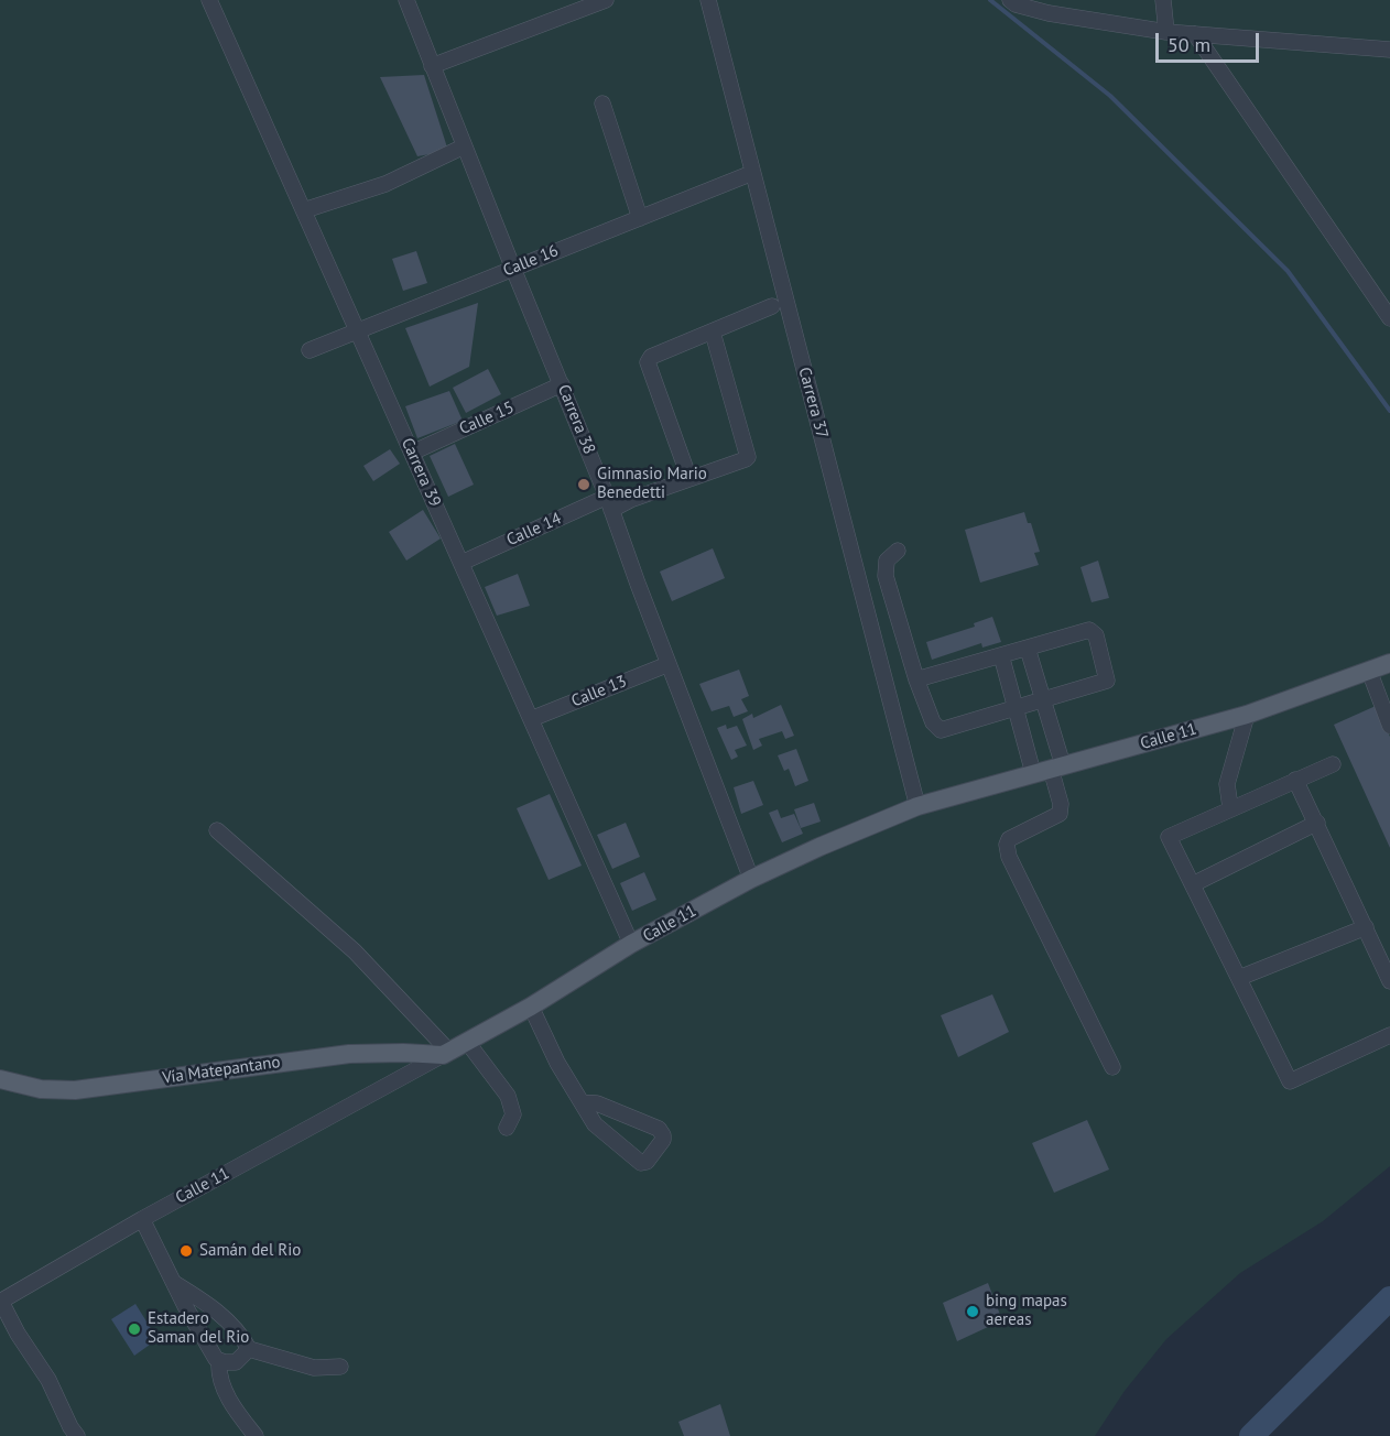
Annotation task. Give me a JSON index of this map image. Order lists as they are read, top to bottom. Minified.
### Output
{"streets":{"main road":["Calle 11","Vía Matepantano"],"street":["Calle 16","Carrera 37","Calle 15","Carrera 38","Carrera 39","Calle 14","Calle 13"]},"crossings":[["Calle 16","Carrera 37"],["Calle 16","Carrera 38"],["Calle 16","Carrera 39"],["Carrera 37","Calle 11"],["Calle 15","Carrera 38"],["Calle 15","Carrera 39"],["Carrera 38","Calle 14"],["Carrera 38","Calle 13"],["Carrera 38","Calle 11"],["Carrera 39","Calle 14"],["Carrera 39","Calle 13"],["Carrera 39","Calle 11"],["Calle 11","Vía Matepantano"]],"places":["Gimnasio Mario Benedetti","Samán del Rio","bing mapas aereas","Estadero Saman del Rio"],"scale_bar":"50 m"}
